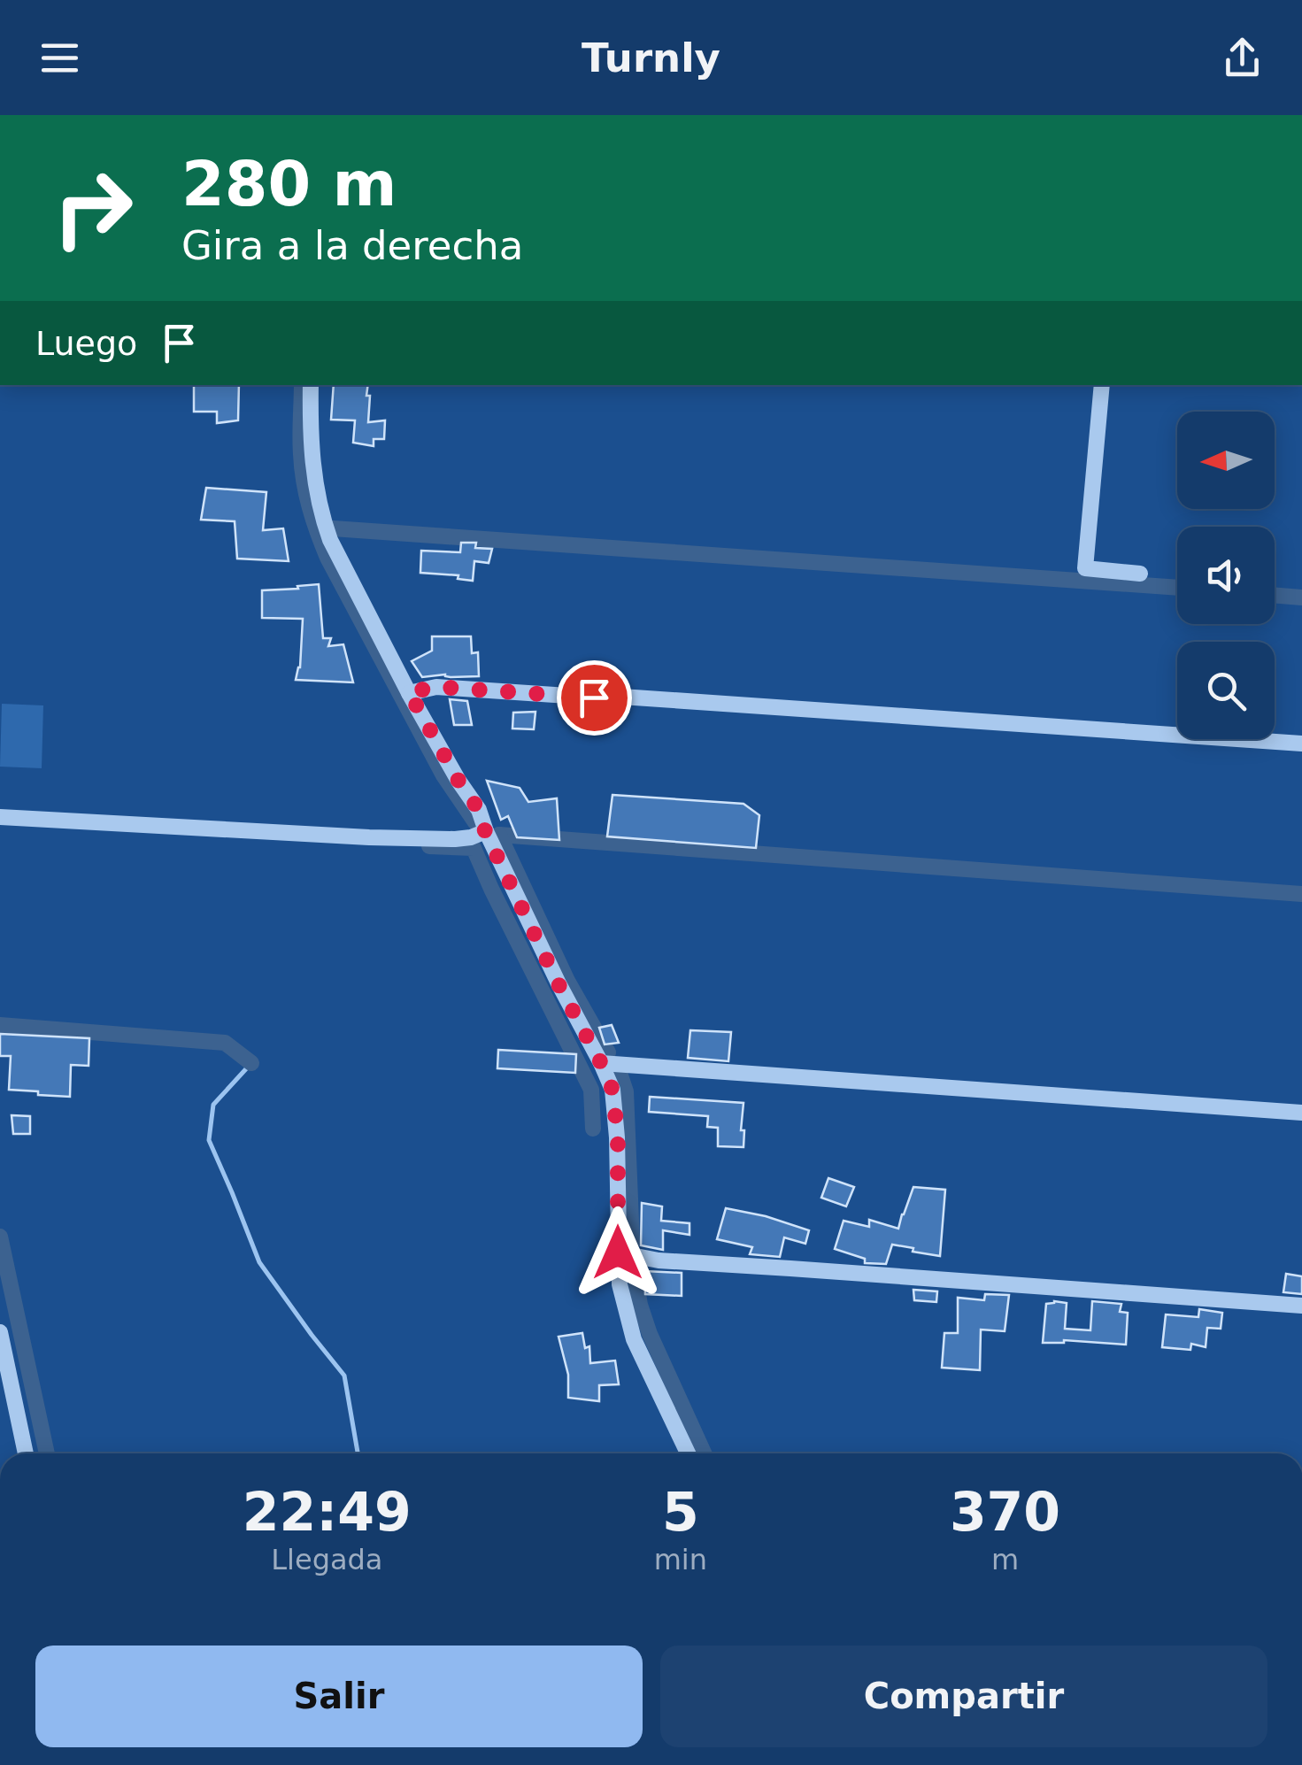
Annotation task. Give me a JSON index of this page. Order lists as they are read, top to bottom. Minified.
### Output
{"north":"left","page":{"header":"Turnly","turn":["280 m","Gira a la derecha"],"then":"Luego","eta":["22:49","Llegada","5","min","370","m"],"buttons":["Salir","Compartir"]}}
